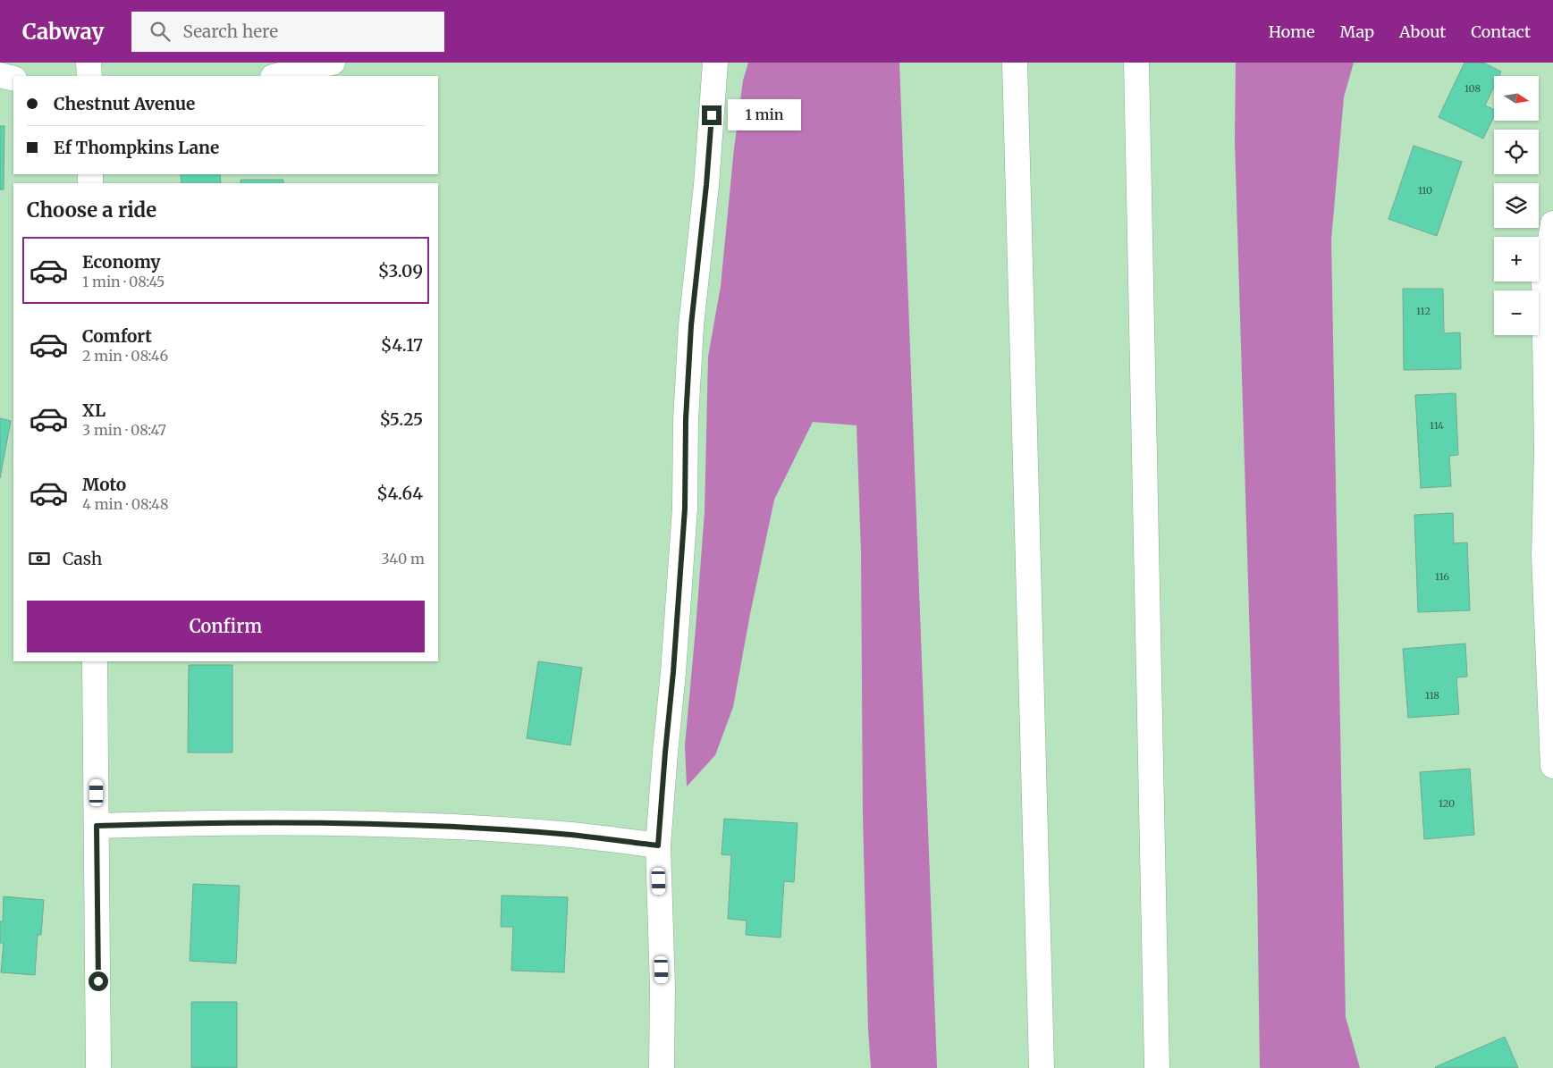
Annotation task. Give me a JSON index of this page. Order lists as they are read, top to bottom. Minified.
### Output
{"house_numbers":["108","110","112","114","116","118","120"],"north":"right","page":{"header":"Cabway","search":"Search here","nav":["Home","Map","About","Contact"],"map_buttons":["+","−"],"banner":["Chestnut Avenue","Ef Thompkins Lane"],"bubble":"1 min","heading":"Choose a ride","list":[{"name":"Economy","note":"1 min · 08:45","value":"$3.09"},{"name":"Comfort","note":"2 min · 08:46","value":"$4.17"},{"name":"XL","note":"3 min · 08:47","value":"$5.25"},{"name":"Moto","note":"4 min · 08:48","value":"$4.64"}],"pay":["Cash","340 m"],"buttons":"Confirm"}}
